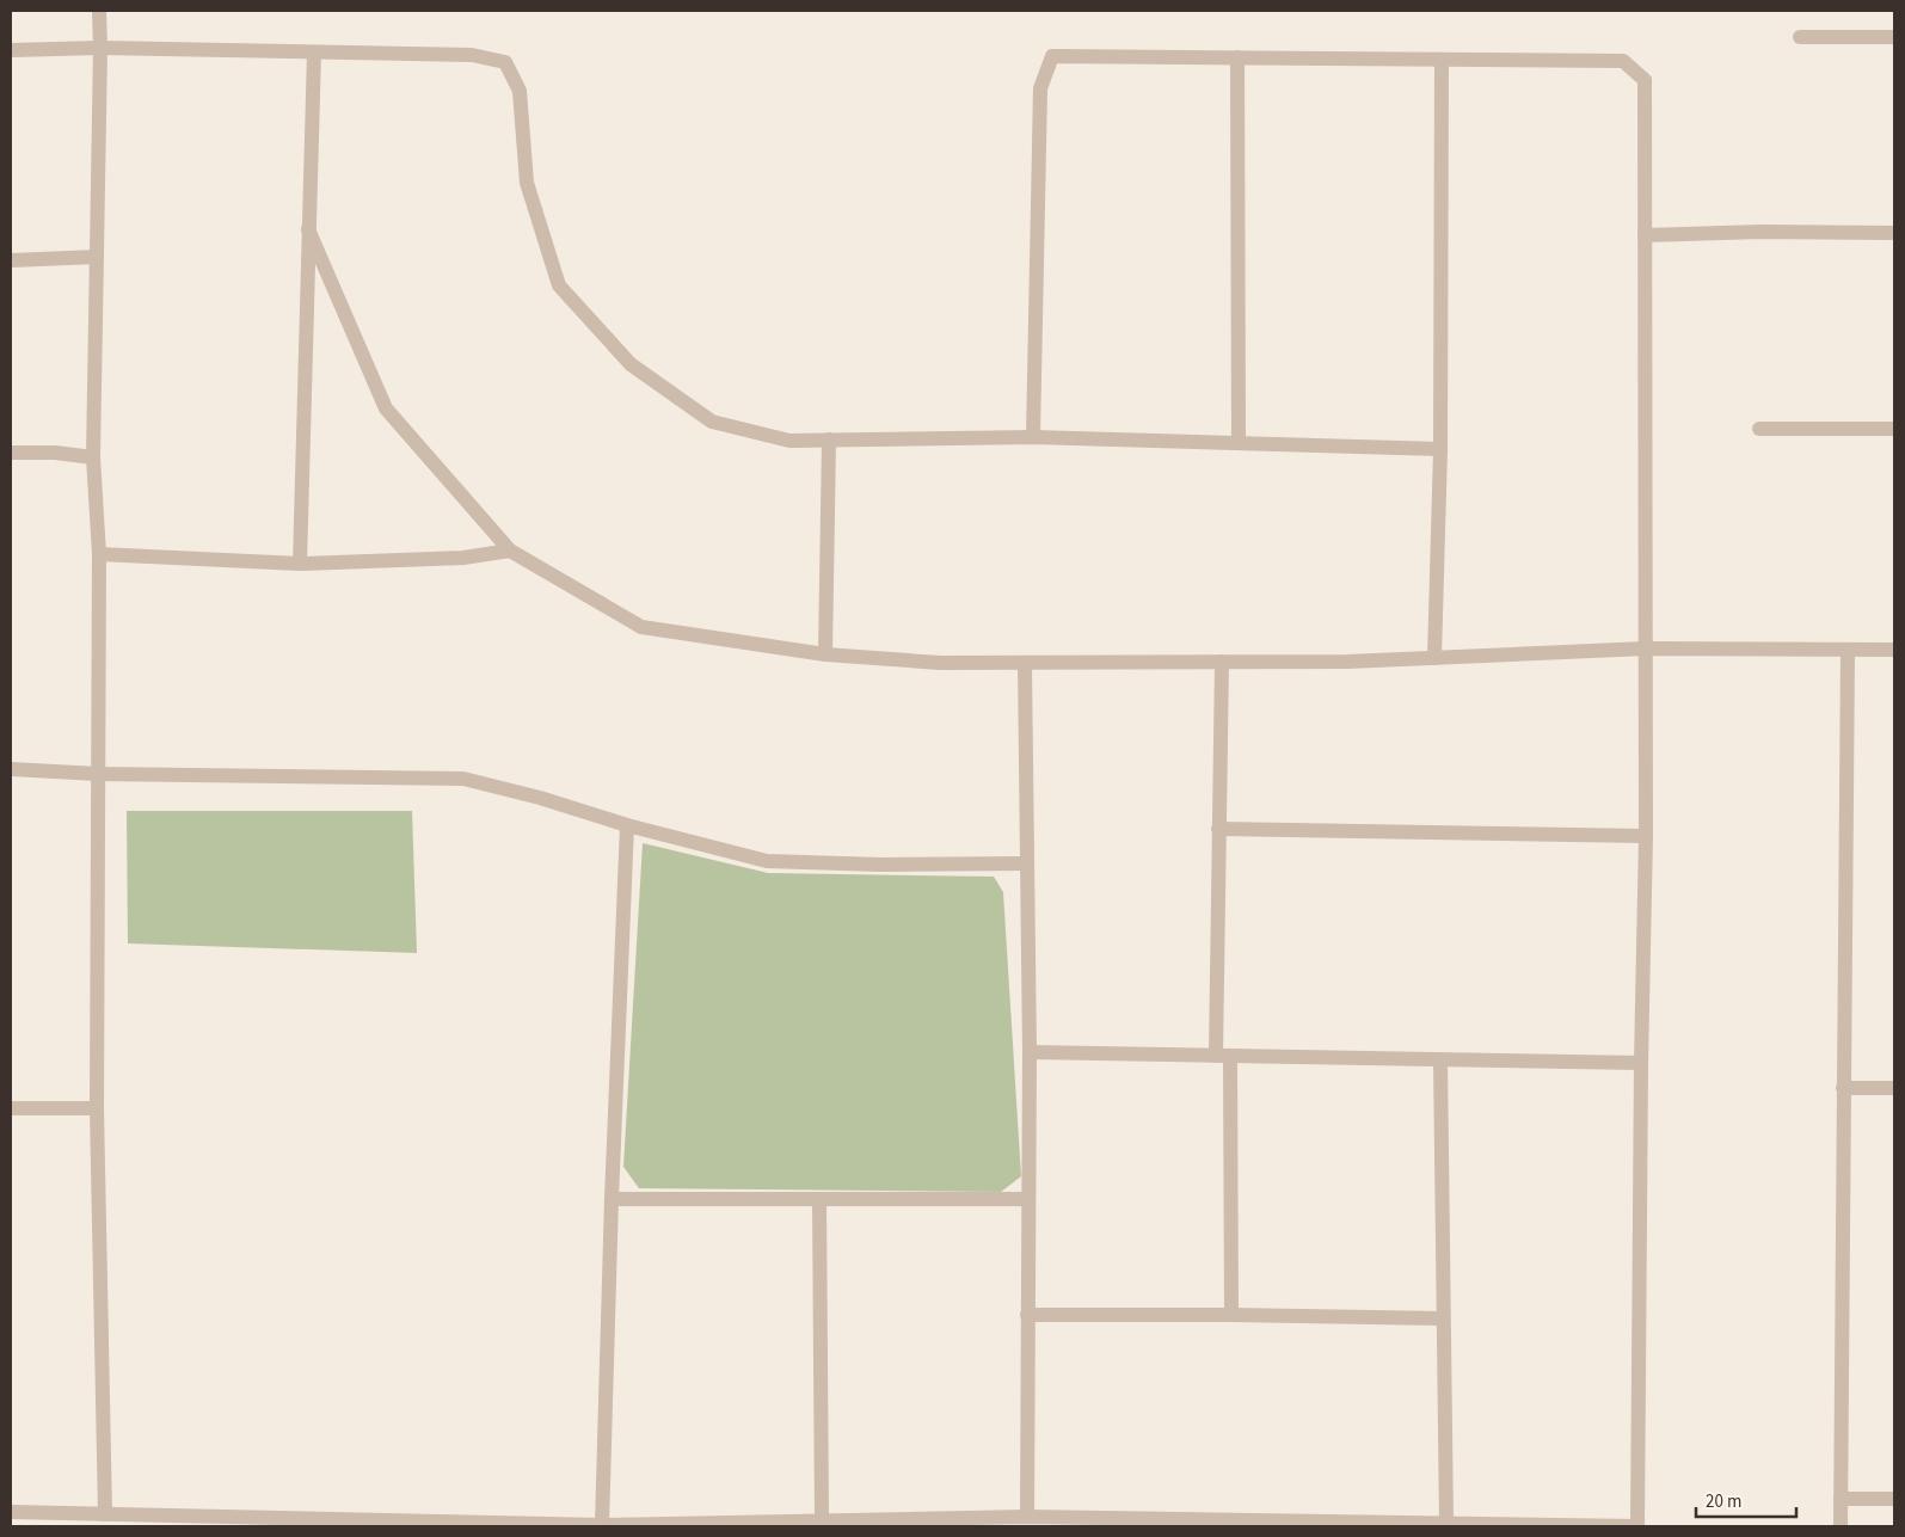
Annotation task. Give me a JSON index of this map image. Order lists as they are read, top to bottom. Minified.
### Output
{"scale_bar":"20 m"}
